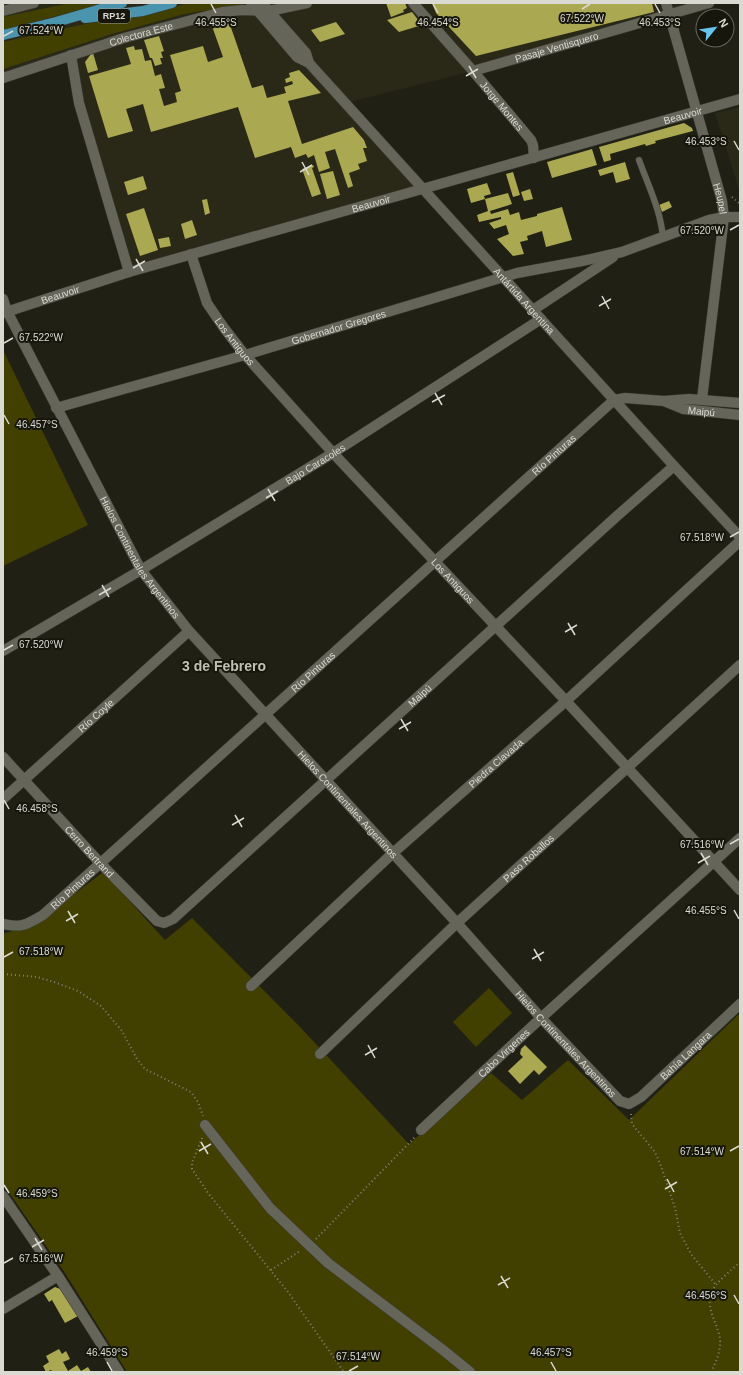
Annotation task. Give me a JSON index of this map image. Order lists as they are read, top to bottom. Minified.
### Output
{"streets":{"main road":["RP12"],"street":["Colectora Este","Pasaje Ventisquero","Jorge Montes","Beauvoir","Heupel","Antártida Argentina","Gobernador Gregores","Los Antiguos","Maipú","Río Pinturas","Bajo Caracoles","Hielos Continentales Argentinos","Río Coyle","Piedra Clavada","Cerro Bertrand","Paso Roballos","Cabo Virgenes","Bahía Langara"]},"crossings":[["Colectora Este","Antártida Argentina"],["Pasaje Ventisquero","Jorge Montes"],["Pasaje Ventisquero","Heupel"],["Jorge Montes","Beauvoir"],["Beauvoir","Heupel"],["Beauvoir","Antártida Argentina"],["Beauvoir","Los Antiguos"],["Beauvoir","Hielos Continentales Argentinos"],["Heupel","Gobernador Gregores"],["Heupel","Maipú"],["Antártida Argentina","Gobernador Gregores"],["Antártida Argentina","Maipú"],["Antártida Argentina","Río Pinturas"],["Antártida Argentina","Bajo Caracoles"],["Gobernador Gregores","Los Antiguos"],["Gobernador Gregores","Hielos Continentales Argentinos"],["Los Antiguos","Maipú"],["Los Antiguos","Río Pinturas"],["Los Antiguos","Bajo Caracoles"],["Los Antiguos","Piedra Clavada"],["Los Antiguos","Paso Roballos"],["Los Antiguos","Cabo Virgenes"],["Maipú","Río Pinturas"],["Maipú","Hielos Continentales Argentinos"],["Maipú","Cerro Bertrand"],["Río Pinturas","Hielos Continentales Argentinos"],["Río Pinturas","Cerro Bertrand"],["Bajo Caracoles","Hielos Continentales Argentinos"],["Hielos Continentales Argentinos","Río Coyle"],["Hielos Continentales Argentinos","Piedra Clavada"],["Hielos Continentales Argentinos","Paso Roballos"],["Hielos Continentales Argentinos","Cabo Virgenes"],["Hielos Continentales Argentinos","Bahía Langara"],["Río Coyle","Cerro Bertrand"]],"districts":["3 de Febrero"],"north":"top right","coordinates":["67.522°W","46.455°S","46.454°S","46.453°S","67.524°W","67.520°W","46.457°S","67.518°W","46.458°S","67.516°W","67.514°W","46.459°S","46.456°S"]}
